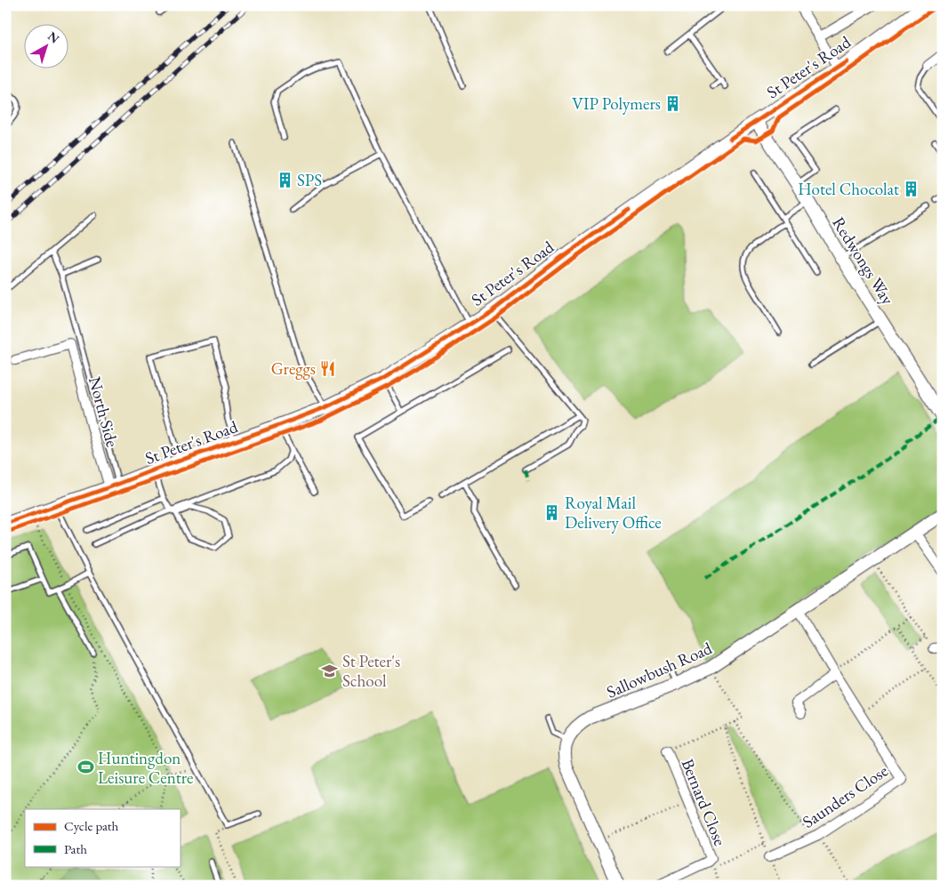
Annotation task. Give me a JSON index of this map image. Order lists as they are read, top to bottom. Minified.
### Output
{"streets":{"street":["St Peter's Road","Redwongs Way","North Side","Sallowbush Road","Saunders Close","Bernard Close"]},"crossings":[["St Peter's Road","Redwongs Way"],["St Peter's Road","North Side"],["Sallowbush Road","Saunders Close"]],"places":{"building":["VIP Polymers","SPS","Hotel Chocolat","Royal Mail Delivery Office"],"restaurant":["Greggs"],"school or university":["St Peter's School"],"sports":["Huntingdon Leisure Centre"]},"legend":["Cycle path","Path"],"north":"top right"}
